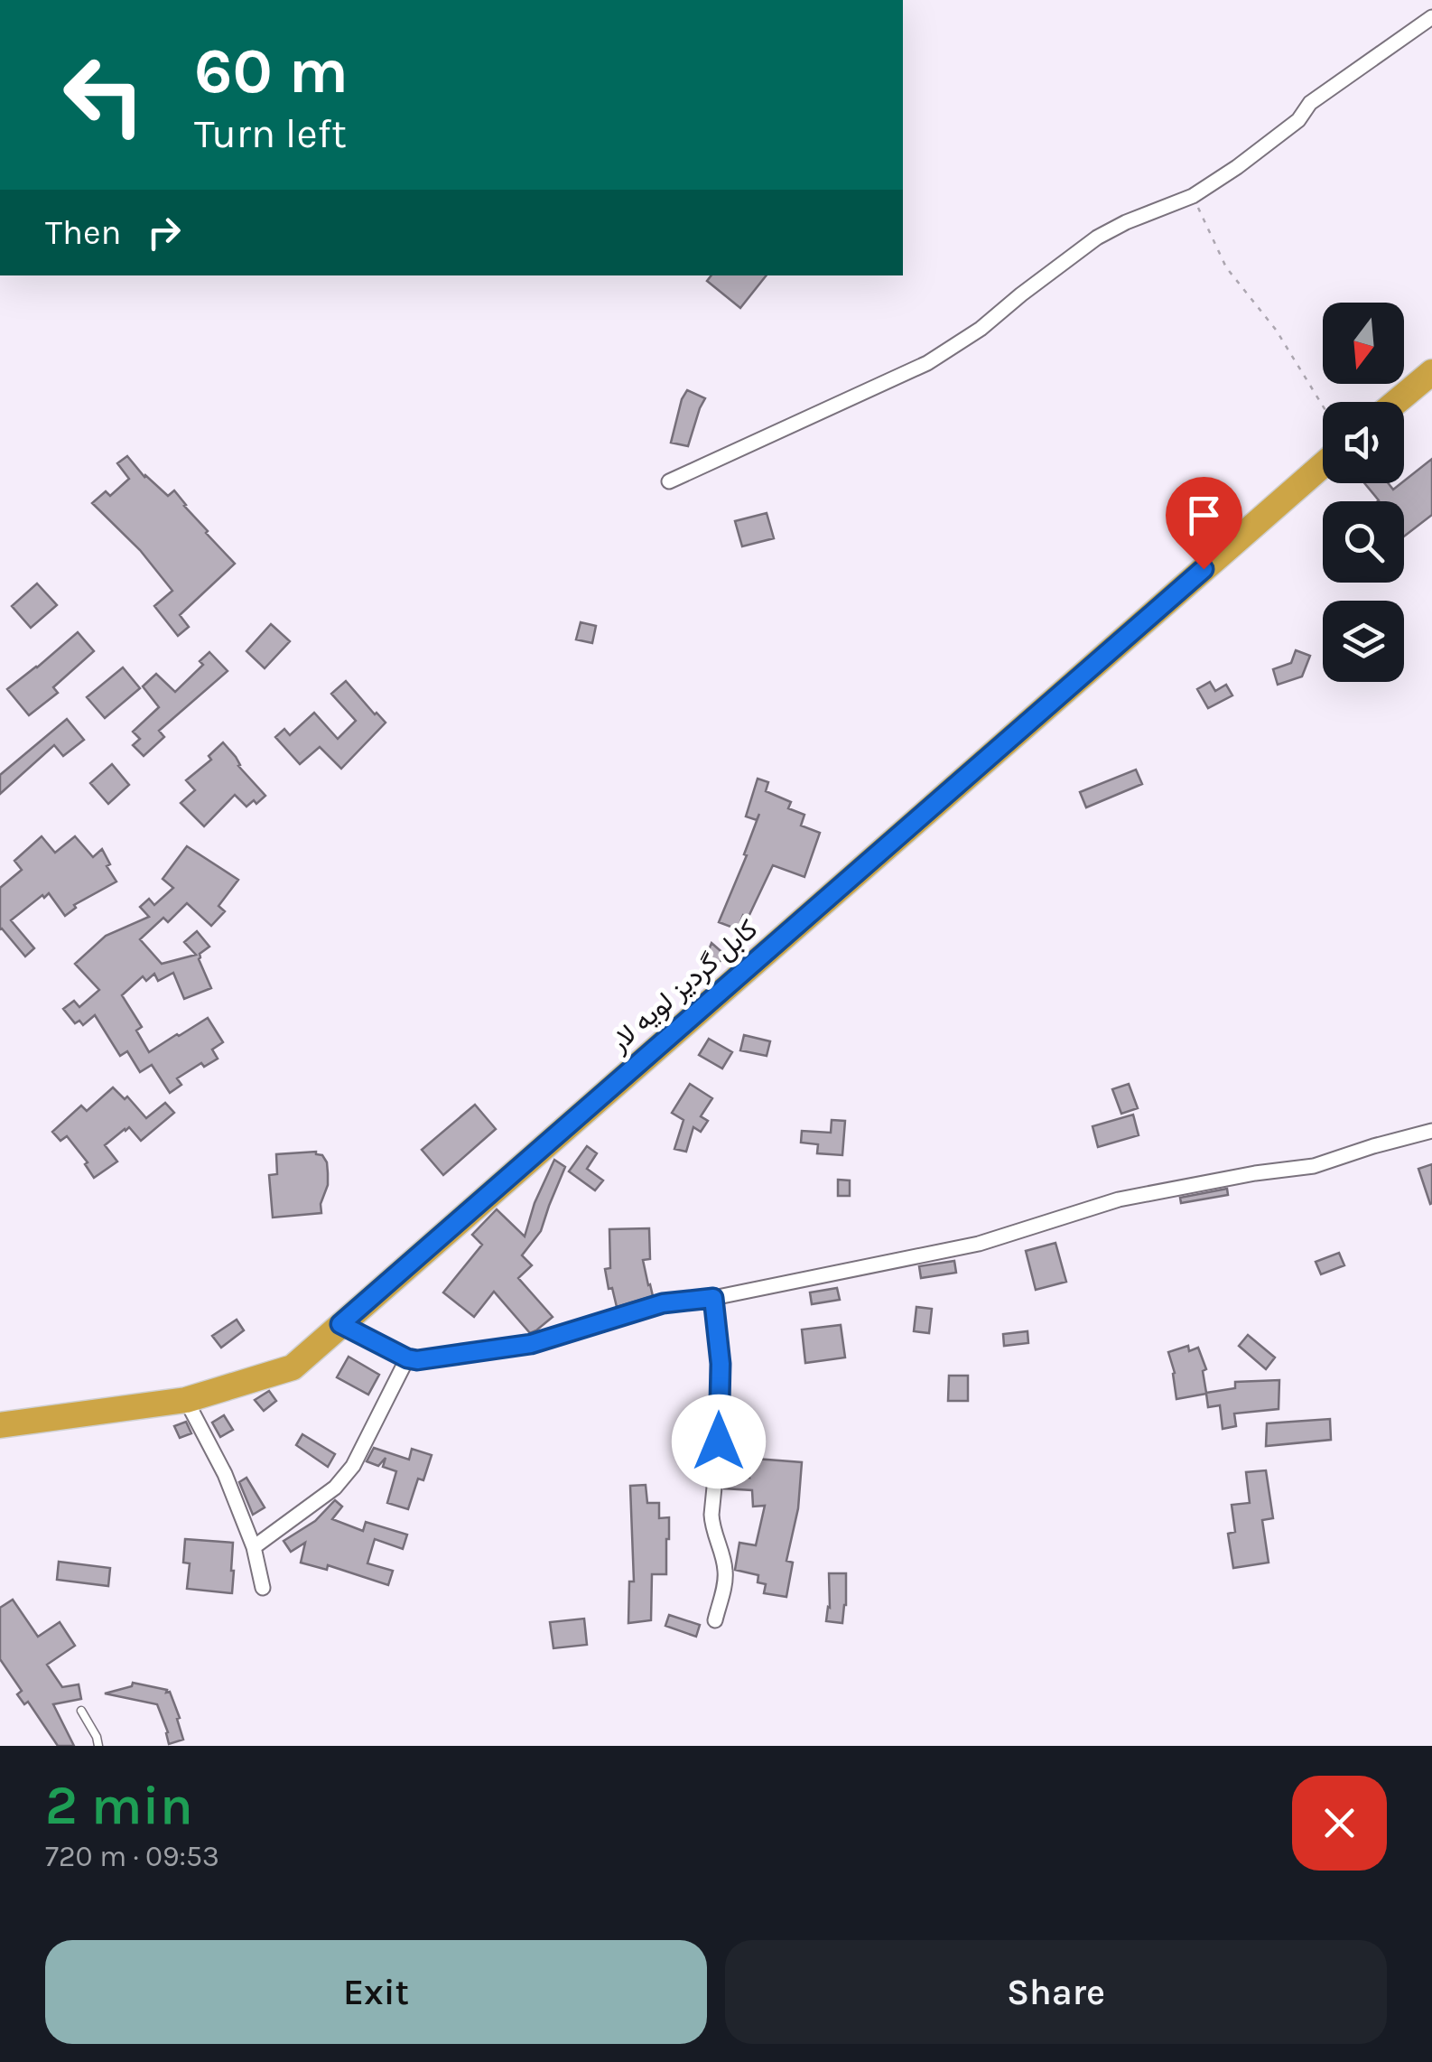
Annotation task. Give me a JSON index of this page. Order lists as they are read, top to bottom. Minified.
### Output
{"streets":{"highway":["کابل گردیز لویه لار"]},"north":"bottom","page":{"turn":["60 m","Turn left"],"then":"Then","heading":["2 min","720 m · 09:53"],"buttons":["Exit","Share"]}}
